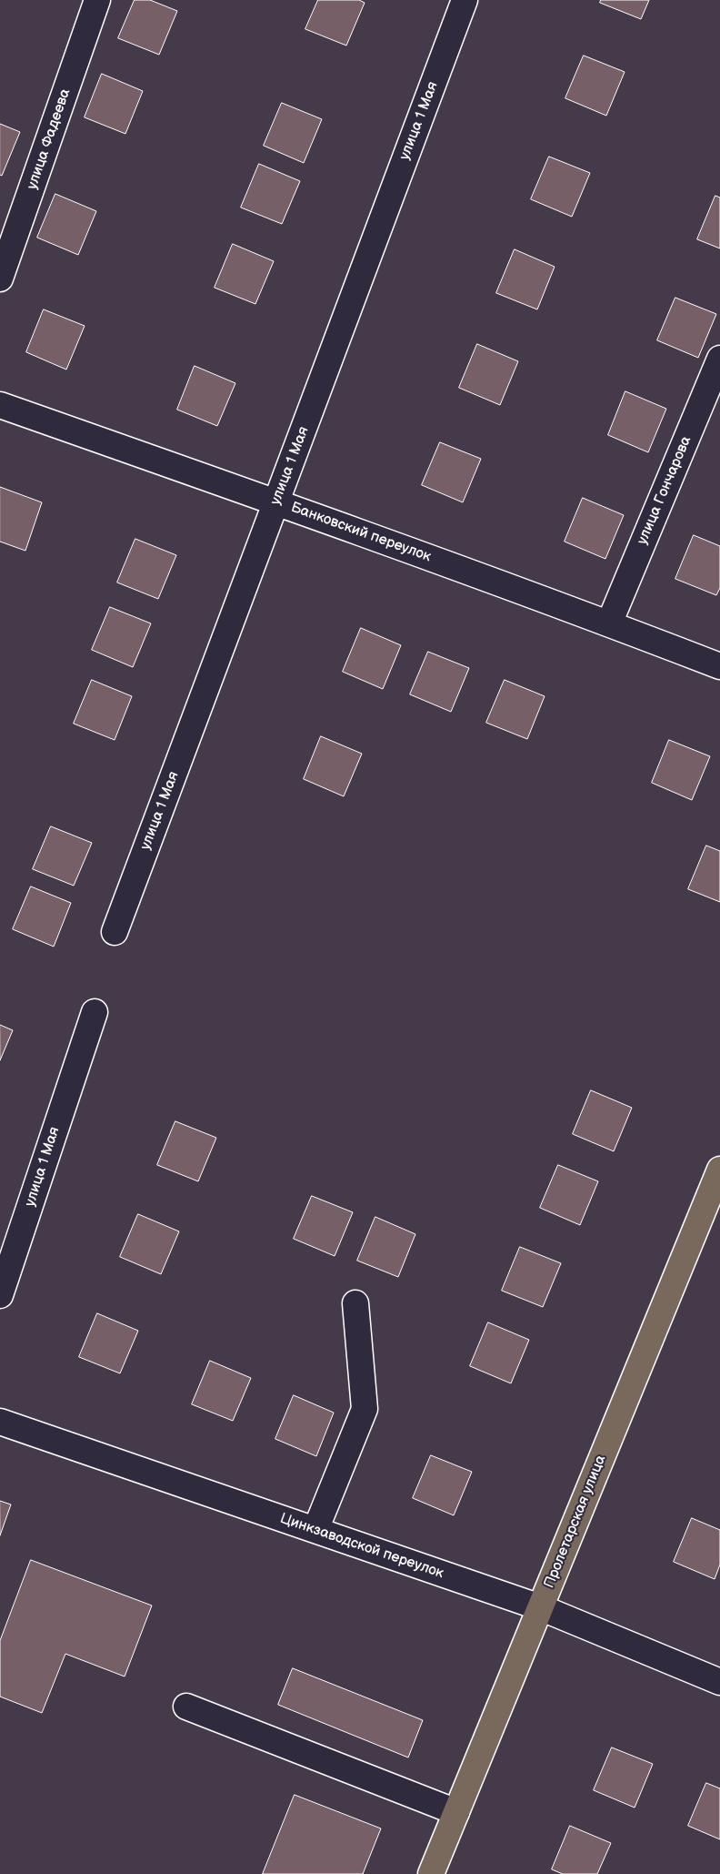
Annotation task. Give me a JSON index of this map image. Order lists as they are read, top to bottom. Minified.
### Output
{"streets":{"main road":["Пролетарская улица"],"street":["улица 1 Мая","улица Фадеева","улица Гончарова","Банковский переулок","Цинкзаводской переулок"]},"crossings":[["улица 1 Мая","Банковский переулок"],["улица Гончарова","Банковский переулок"],["Пролетарская улица","Цинкзаводской переулок"]]}
